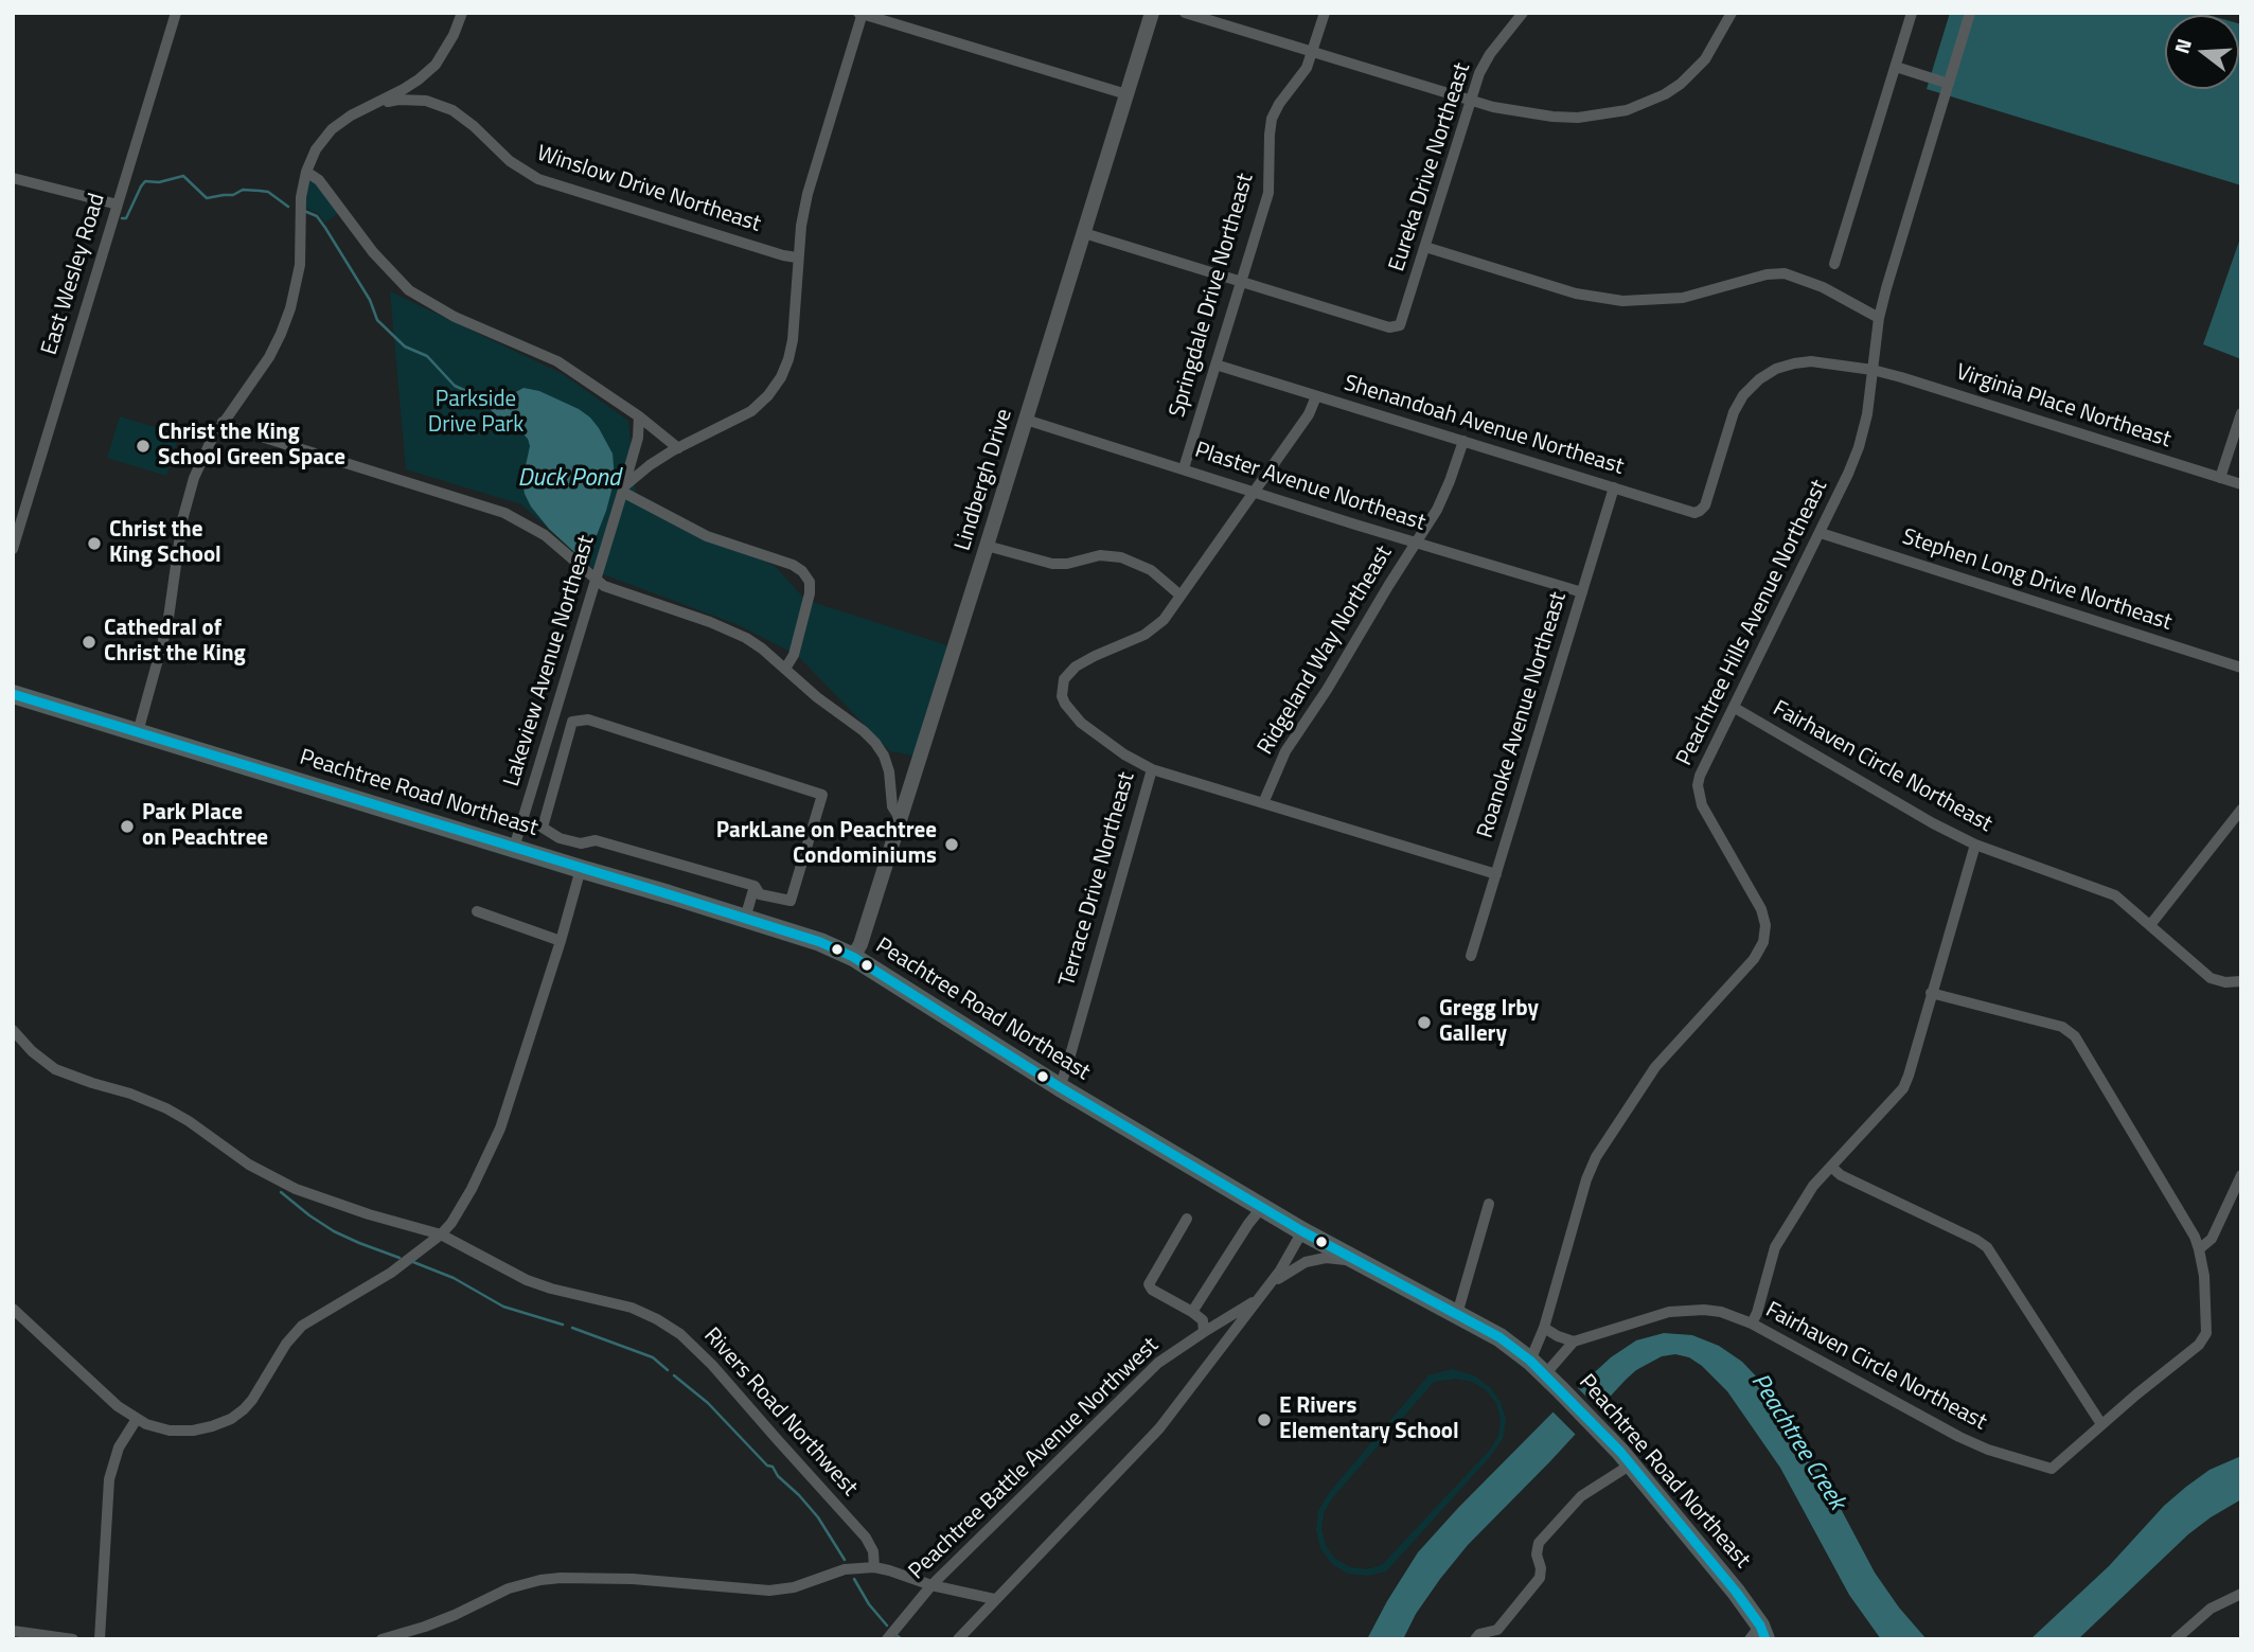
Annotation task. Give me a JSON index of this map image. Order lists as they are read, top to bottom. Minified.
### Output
{"streets":{"highway":["Peachtree Road Northeast"],"main road":["Lindbergh Drive"],"street":["Eureka Drive Northeast","Winslow Drive Northeast","East Wesley Road","Springdale Drive Northeast","Virginia Place Northeast","Shenandoah Avenue Northeast","Plaster Avenue Northeast","Stephen Long Drive Northeast","Peachtree Hills Avenue Northeast","Ridgeland Way Northeast","Lakeview Avenue Northeast","Roanoke Avenue Northeast","Fairhaven Circle Northeast","Terrace Drive Northeast","Rivers Road Northwest","Peachtree Battle Avenue Northwest"]},"crossings":[["Eureka Drive Northeast","Springdale Drive Northeast"],["Springdale Drive Northeast","Shenandoah Avenue Northeast"],["Springdale Drive Northeast","Plaster Avenue Northeast"],["Virginia Place Northeast","Shenandoah Avenue Northeast"],["Virginia Place Northeast","Peachtree Hills Avenue Northeast"],["Shenandoah Avenue Northeast","Ridgeland Way Northeast"],["Shenandoah Avenue Northeast","Roanoke Avenue Northeast"],["Lindbergh Drive","Plaster Avenue Northeast"],["Lindbergh Drive","Peachtree Road Northeast"],["Plaster Avenue Northeast","Ridgeland Way Northeast"],["Plaster Avenue Northeast","Roanoke Avenue Northeast"],["Stephen Long Drive Northeast","Peachtree Hills Avenue Northeast"],["Peachtree Hills Avenue Northeast","Fairhaven Circle Northeast"],["Peachtree Hills Avenue Northeast","Peachtree Road Northeast"],["Lakeview Avenue Northeast","Peachtree Road Northeast"],["Peachtree Road Northeast","Terrace Drive Northeast"],["Peachtree Road Northeast","Peachtree Battle Avenue Northwest"]],"water":["Duck Pond","Peachtree Creek"],"parks":["Parkside Drive Park"],"places":["Christ the King School Green Space","Christ the King School","Cathedral of Christ the King","Park Place on Peachtree","ParkLane on Peachtree Condominiums","Gregg Irby Gallery","E Rivers Elementary School"],"north":"left"}
